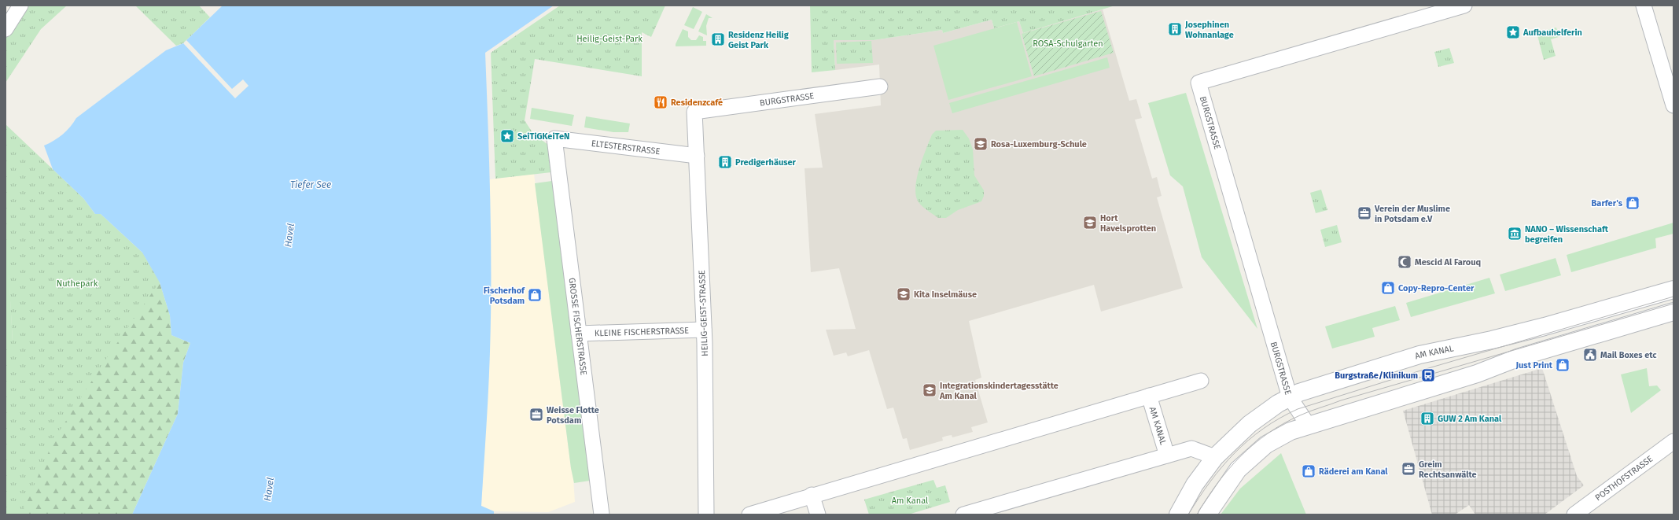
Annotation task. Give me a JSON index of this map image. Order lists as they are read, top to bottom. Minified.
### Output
{"streets":{"street":["BURGSTRASSE","ELTESTERSTRASSE","HEILIG-GEIST-STRASSE","GROSSE FISCHERSTRASSE","KLEINE FISCHERSTRASSE","AM KANAL","POSTHOFSTRASSE"]},"crossings":[["BURGSTRASSE","HEILIG-GEIST-STRASSE"],["BURGSTRASSE","AM KANAL"],["ELTESTERSTRASSE","HEILIG-GEIST-STRASSE"],["ELTESTERSTRASSE","GROSSE FISCHERSTRASSE"],["HEILIG-GEIST-STRASSE","KLEINE FISCHERSTRASSE"],["GROSSE FISCHERSTRASSE","KLEINE FISCHERSTRASSE"]],"water":["Tiefer See","Havel"],"parks":["Heilig-Geist-Park","ROSA-Schulgarten","Nuthepark","Am Kanal"],"places":{"building":["Josephinen Wohnanlage","Residenz Heilig Geist Park","Predigerhäuser","GUW 2 Am Kanal"],"place":["Aufbauhelferin","SeiTiGKeiTeN"],"restaurant":["Residenzcafé"],"school or university":["Rosa-Luxemburg-Schule","Hort Havelsprotten","Kita Inselmäuse","Integrationskindertagesstätte Am Kanal"],"shop":["Barfer's","Copy-Repro-Center","Fischerhof Potsdam","Just Print","Räderei am Kanal"],"office":["Verein der Muslime in Potsdam e.V","Weisse Flotte Potsdam","Greim Rechtsanwälte"],"museum":["NANO – Wissenschaft begreifen"],"mosque":["Mescid Al Farouq"],"public building":["Mail Boxes etc"],"bus stop":["Burgstraße/Klinikum"]}}
